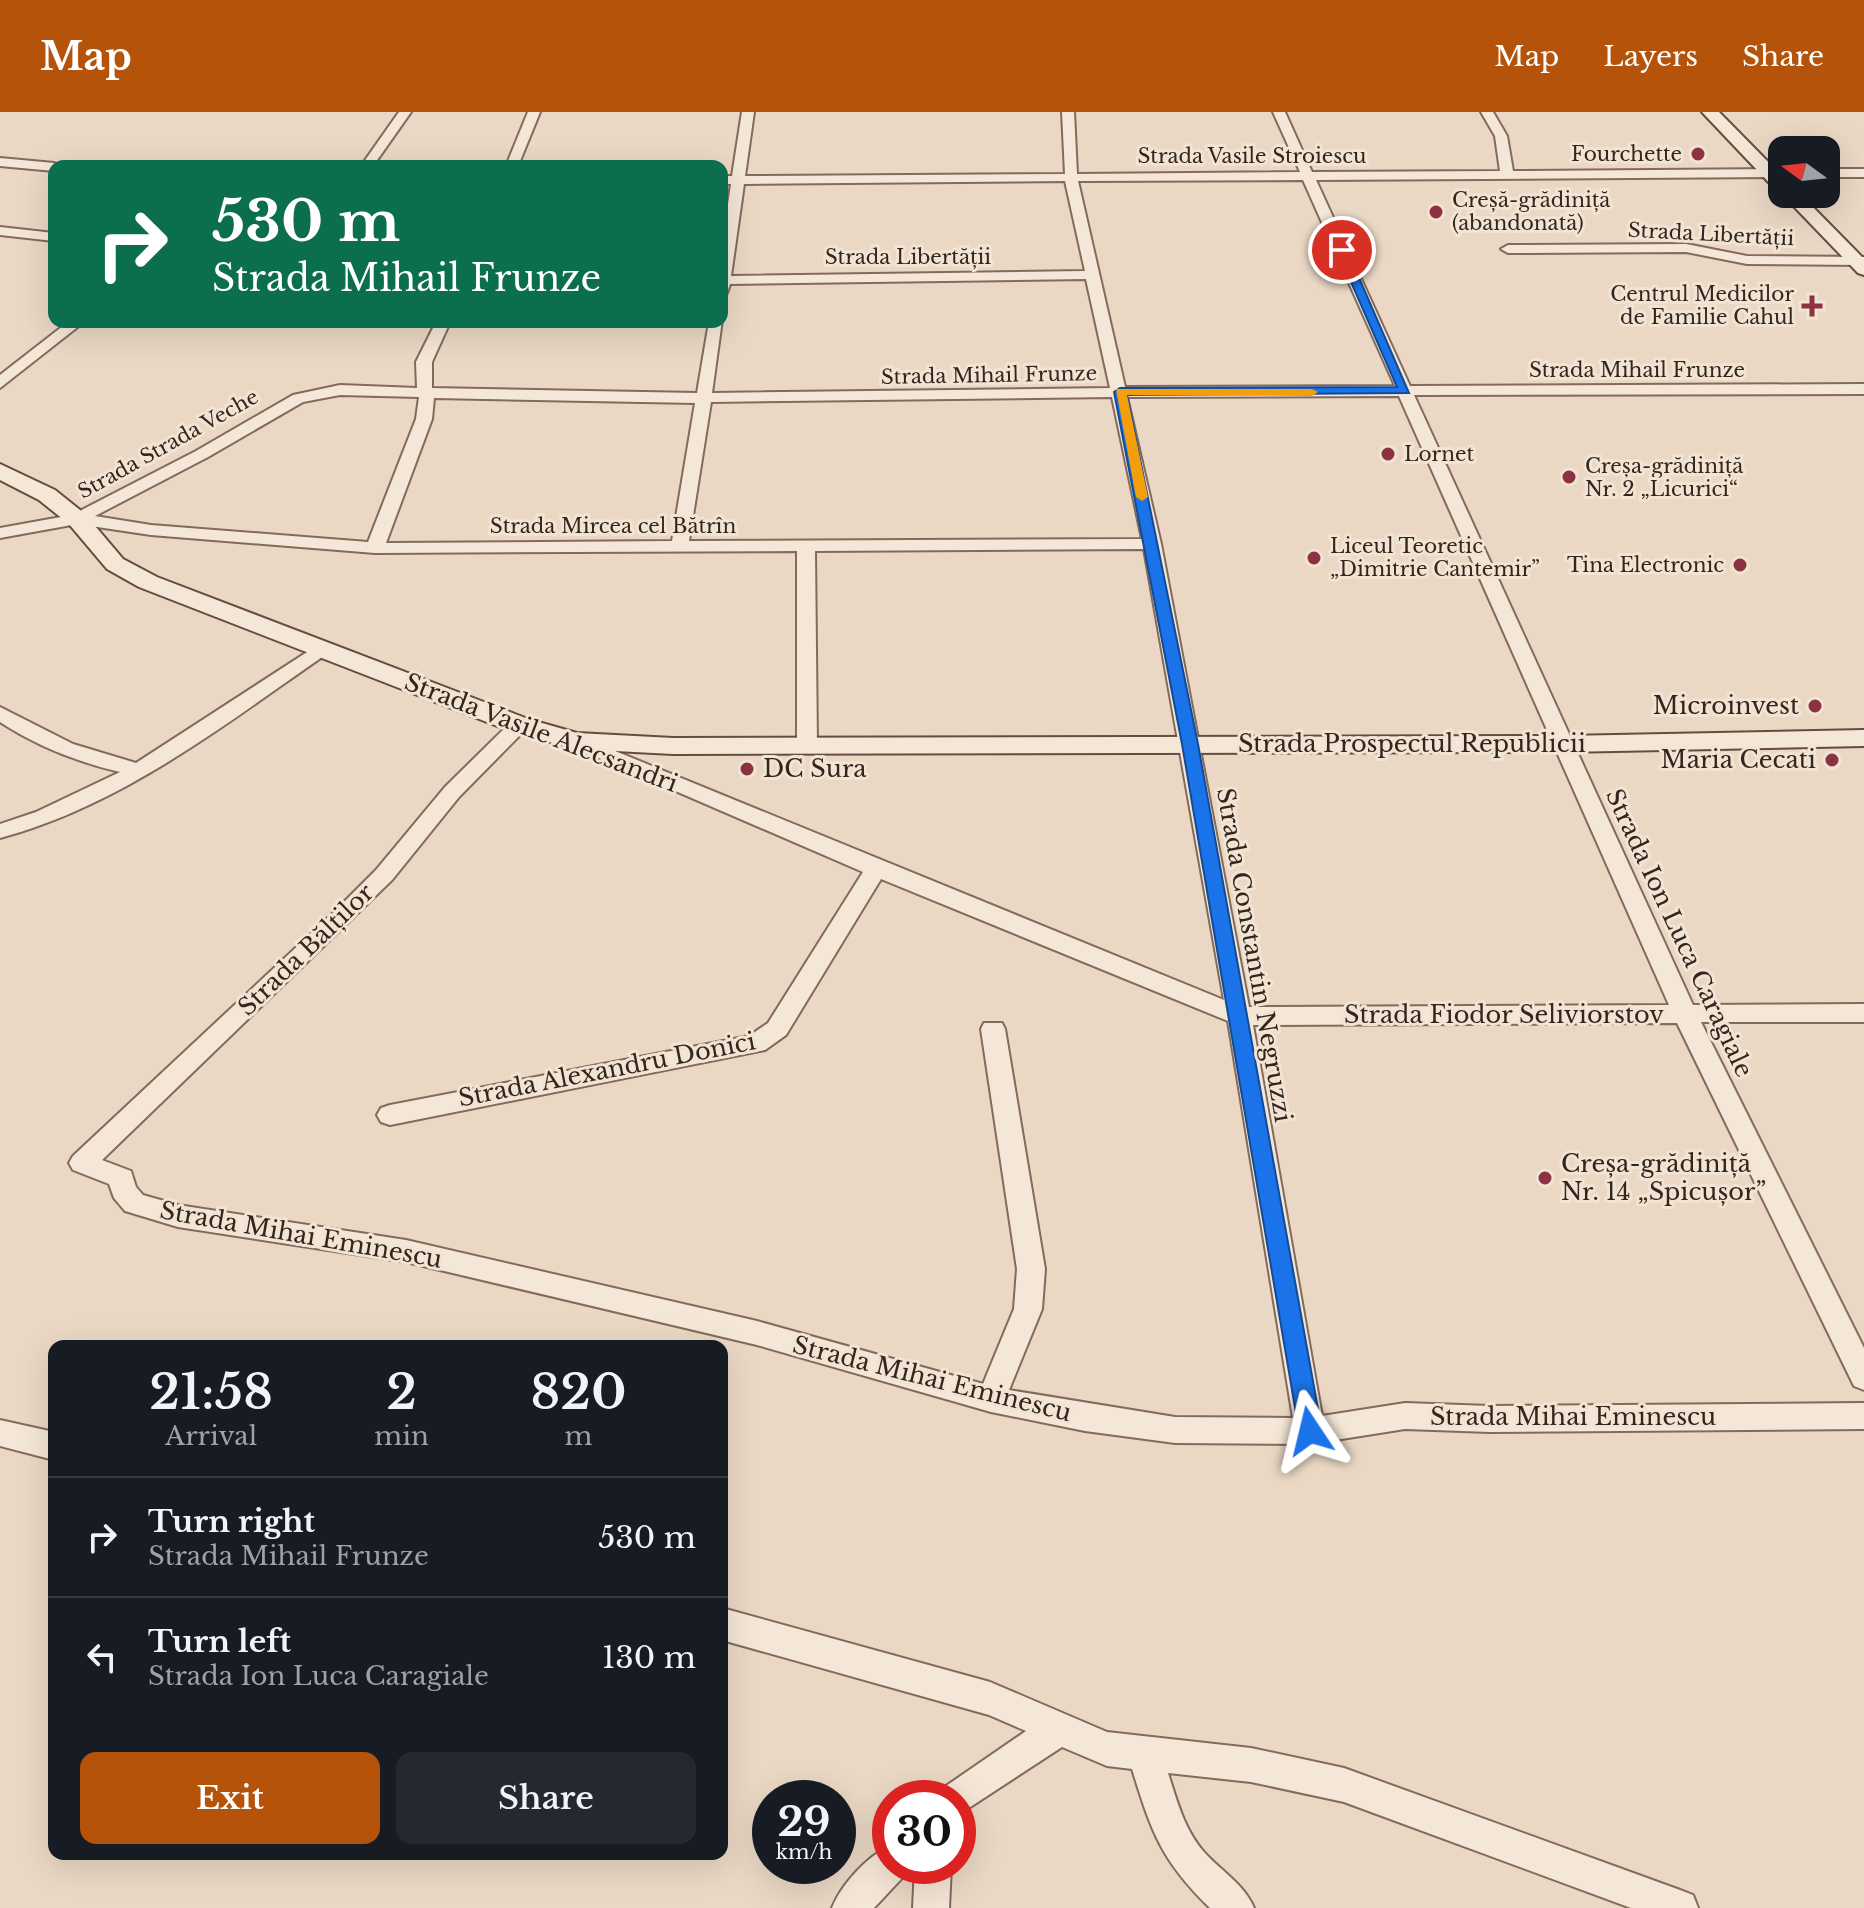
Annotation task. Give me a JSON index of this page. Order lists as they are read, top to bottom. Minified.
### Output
{"streets":{"main road":["Strada Vasile Alecsandri","Strada Prospectul Republicii"],"street":["Strada Vasile Stroiescu","Strada Libertății","Strada Mihail Frunze","Strada Strada Veche","Strada Mircea cel Bătrîn","Strada Ion Luca Caragiale","Strada Bălților","Strada Constantin Negruzzi","Strada Fiodor Seliviorstov","Strada Alexandru Donici","Strada Mihai Eminescu"]},"crossings":[["Strada Vasile Stroiescu","Strada Ion Luca Caragiale"],["Strada Vasile Stroiescu","Strada Constantin Negruzzi"],["Strada Libertății","Strada Constantin Negruzzi"],["Strada Mihail Frunze","Strada Strada Veche"],["Strada Mihail Frunze","Strada Ion Luca Caragiale"],["Strada Mihail Frunze","Strada Constantin Negruzzi"],["Strada Strada Veche","Strada Mircea cel Bătrîn"],["Strada Strada Veche","Strada Vasile Alecsandri"],["Strada Mircea cel Bătrîn","Strada Vasile Alecsandri"],["Strada Mircea cel Bătrîn","Strada Constantin Negruzzi"],["Strada Vasile Alecsandri","Strada Prospectul Republicii"],["Strada Vasile Alecsandri","Strada Bălților"],["Strada Vasile Alecsandri","Strada Constantin Negruzzi"],["Strada Vasile Alecsandri","Strada Fiodor Seliviorstov"],["Strada Vasile Alecsandri","Strada Alexandru Donici"],["Strada Prospectul Republicii","Strada Ion Luca Caragiale"],["Strada Prospectul Republicii","Strada Constantin Negruzzi"],["Strada Ion Luca Caragiale","Strada Fiodor Seliviorstov"],["Strada Bălților","Strada Mihai Eminescu"],["Strada Constantin Negruzzi","Strada Fiodor Seliviorstov"],["Strada Constantin Negruzzi","Strada Mihai Eminescu"]],"places":{"other":["Fourchette","Creșă-grădiniță (abandonată)","Lornet","Creșa-grădiniță Nr. 2 „Licurici“","Liceul Teoretic „Dimitrie Cantemir”","Tina Electronic","Microinvest","Maria Cecati","DC Sura","Creșa-grădiniță Nr. 14 „Spicușor”"],"health":["Centrul Medicilor de Familie Cahul"]},"north":"left","page":{"header":"Map","nav":["Map","Layers","Share"],"turn":["530 m","Strada Mihail Frunze"],"eta":["21:58","Arrival","2","min","820","m"],"list":[{"name":"Turn right","note":"Strada Mihail Frunze","value":"530 m"},{"name":"Turn left","note":"Strada Ion Luca Caragiale","value":"130 m"}],"buttons":["Exit","Share"],"speed":"29 km/h","limit":"30"}}
